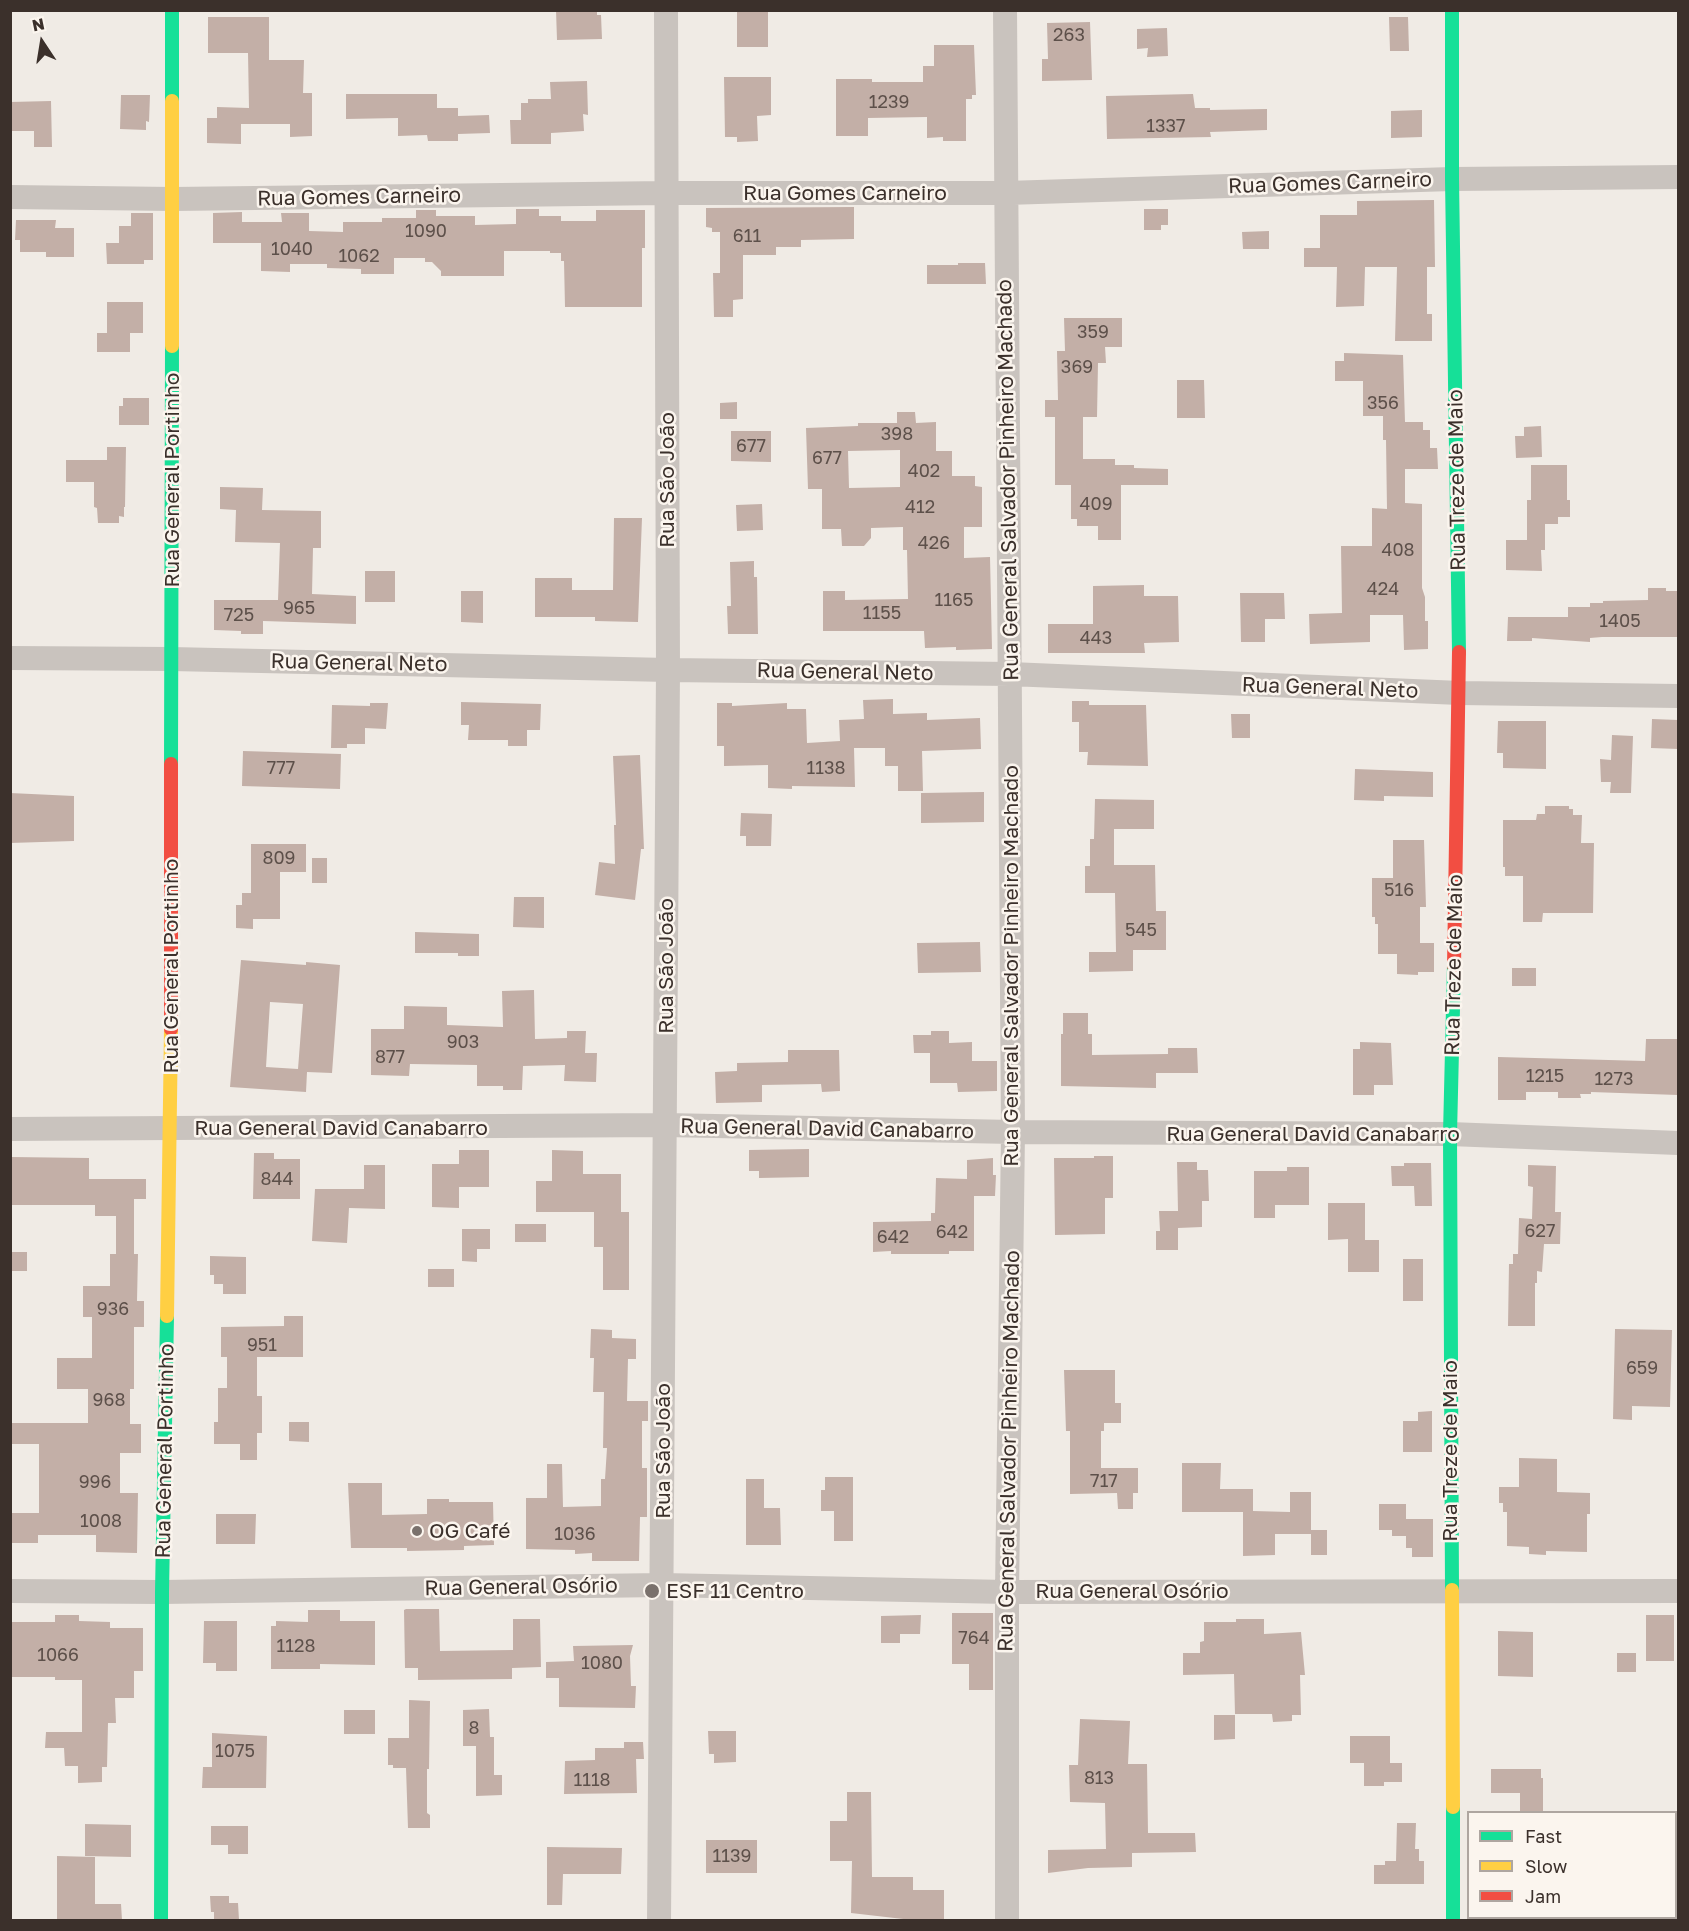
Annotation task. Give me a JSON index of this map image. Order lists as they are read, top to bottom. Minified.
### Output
{"streets":{"street":["Rua Gomes Carneiro","Rua General Portinho","Rua São João","Rua General Salvador Pinheiro Machado","Rua Treze de Maio","Rua General Neto","Rua General David Canabarro","Rua General Osório"]},"crossings":[["Rua Gomes Carneiro","Rua General Portinho"],["Rua Gomes Carneiro","Rua São João"],["Rua Gomes Carneiro","Rua General Salvador Pinheiro Machado"],["Rua Gomes Carneiro","Rua Treze de Maio"],["Rua General Portinho","Rua General Neto"],["Rua General Portinho","Rua General David Canabarro"],["Rua General Portinho","Rua General Osório"],["Rua São João","Rua General Neto"],["Rua São João","Rua General David Canabarro"],["Rua São João","Rua General Osório"],["Rua General Salvador Pinheiro Machado","Rua General Neto"],["Rua General Salvador Pinheiro Machado","Rua General David Canabarro"],["Rua General Salvador Pinheiro Machado","Rua General Osório"],["Rua Treze de Maio","Rua General Neto"],["Rua Treze de Maio","Rua General David Canabarro"],["Rua Treze de Maio","Rua General Osório"]],"places":["OG Café","ESF 11 Centro"],"house_numbers":["263","1239","1337","1090","611","1040","1062","359","369","356","398","677","677","402","409","412","426","408","424","1165","965","1155","725","1405","443","777","1138","809","516","545","903","877","1215","1273","844","627","642","642","936","951","659","968","717","996","1008","1036","764","1128","1066","1080","8","1075","813","1118","1139"],"legend":["Fast","Slow","Jam"],"north":"top"}
